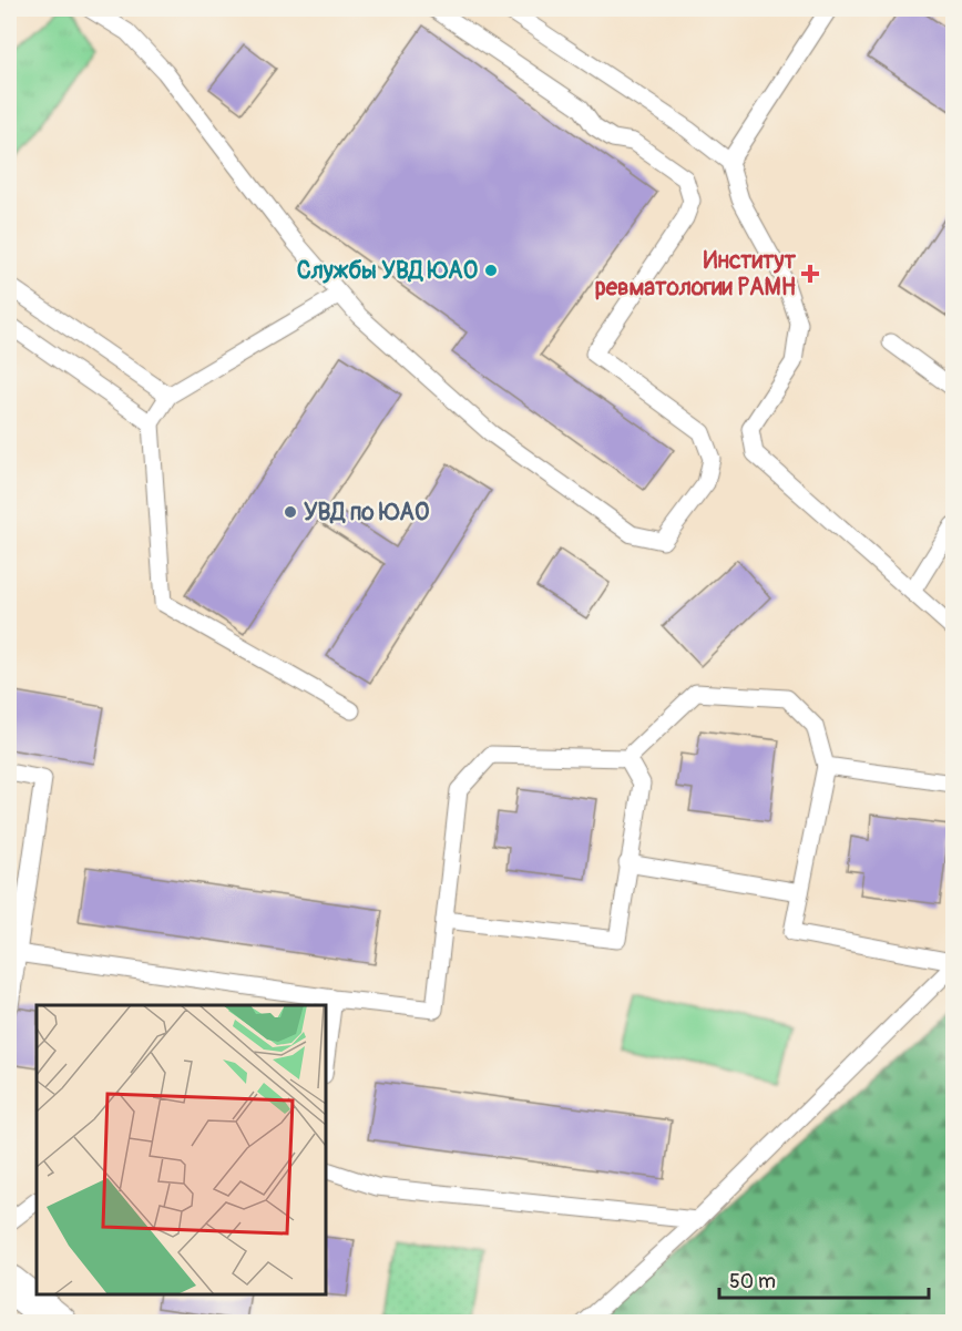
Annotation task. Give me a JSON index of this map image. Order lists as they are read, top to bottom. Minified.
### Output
{"places":{"other":["Службы УВД ЮАО","УВД по ЮАО"],"health":["Институт ревматологии РАМН"]},"scale_bar":"50 m"}
